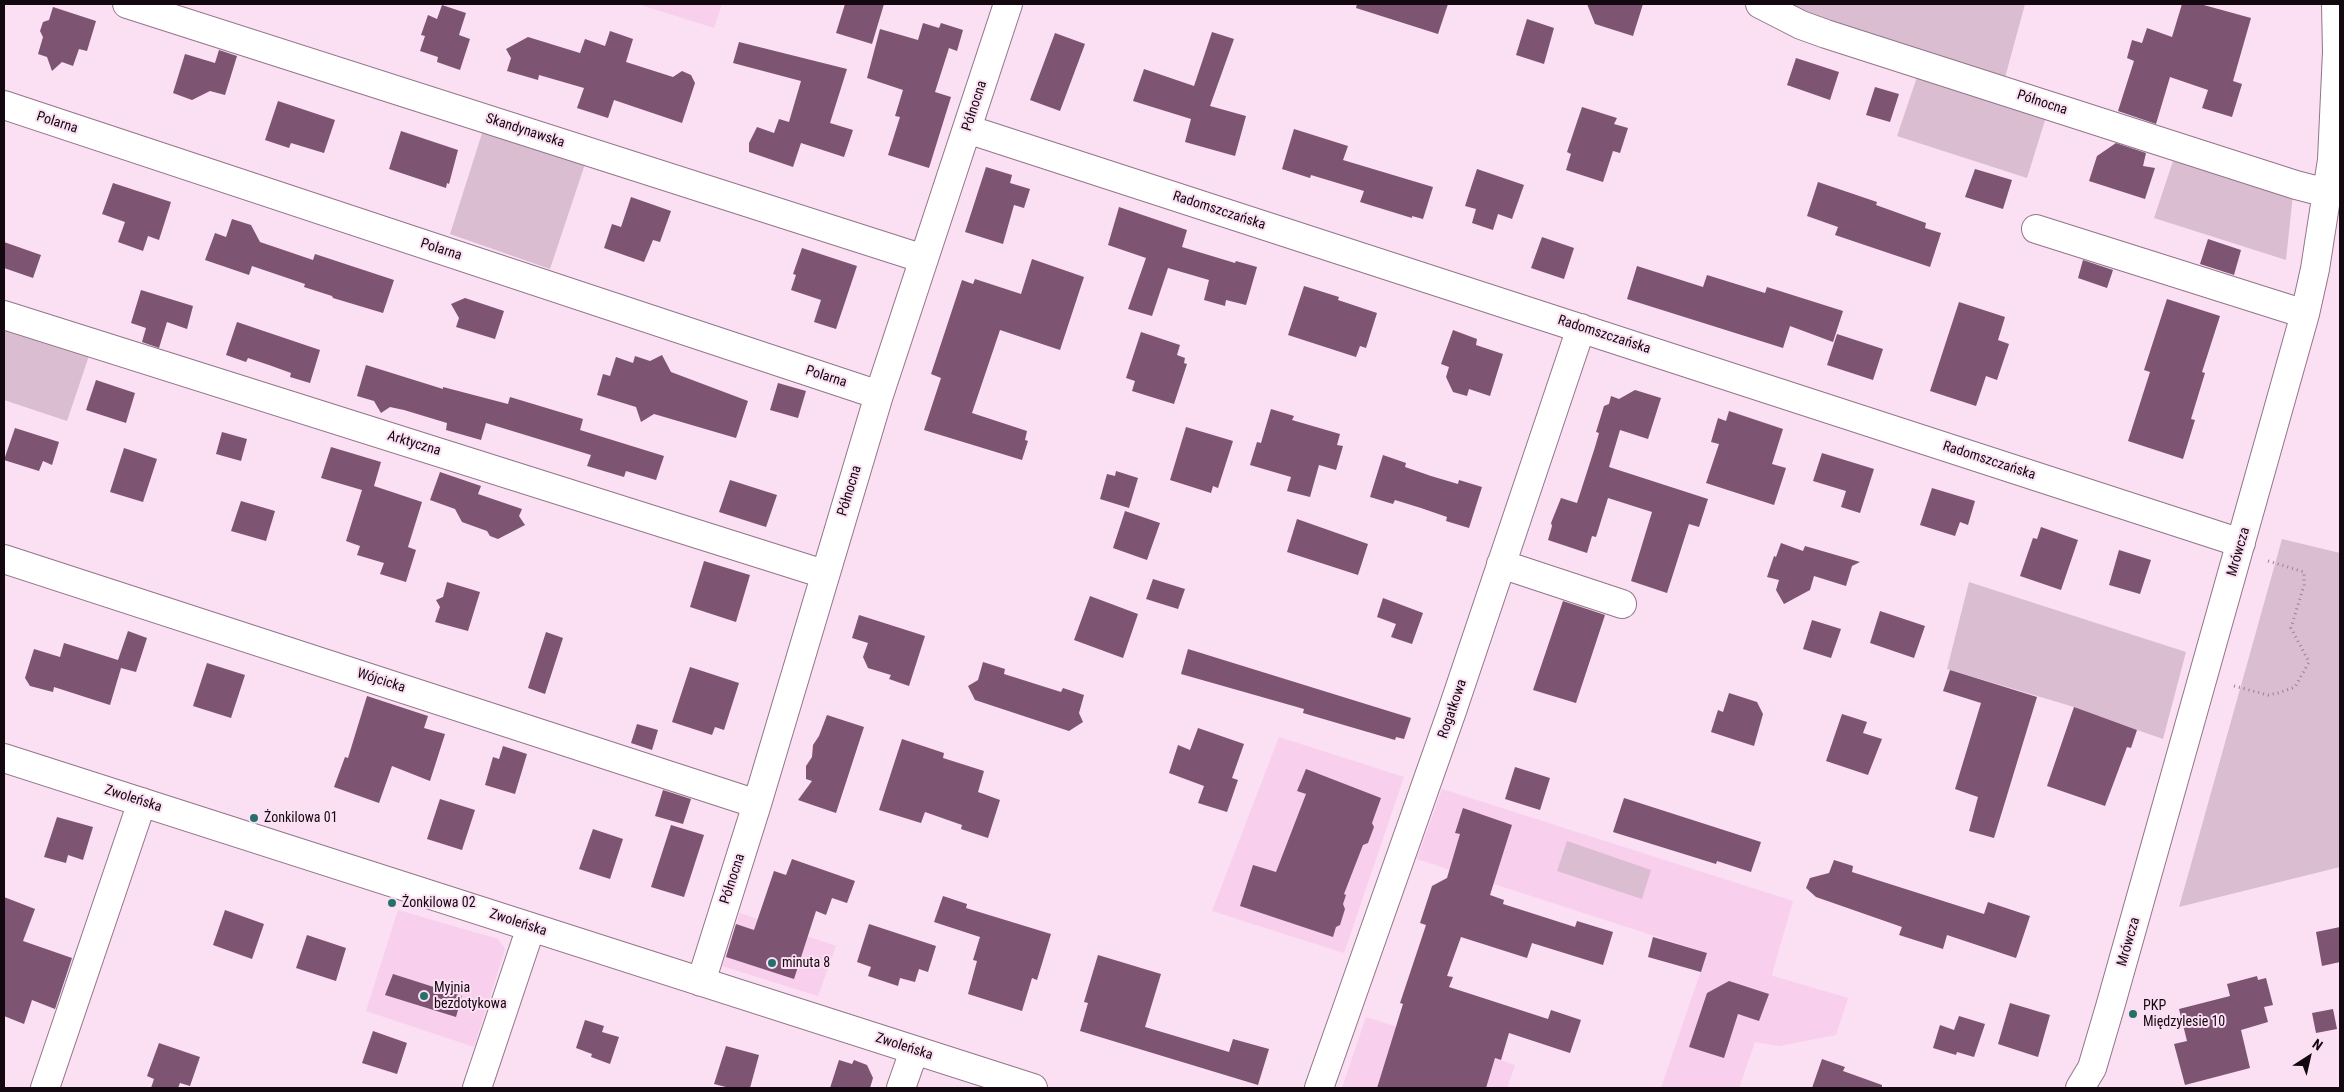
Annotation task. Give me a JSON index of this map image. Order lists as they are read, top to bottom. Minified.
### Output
{"streets":{"street":["Północna","Polarna","Skandynawska","Radomszczańska","Arktyczna","Mrówcza","Wójcicka","Rogatkowa","Zwoleńska"]},"crossings":[["Północna","Polarna"],["Północna","Skandynawska"],["Północna","Radomszczańska"],["Północna","Arktyczna"],["Północna","Mrówcza"],["Północna","Wójcicka"],["Północna","Zwoleńska"],["Radomszczańska","Mrówcza"],["Radomszczańska","Rogatkowa"]],"places":["Żonkilowa 01","Żonkilowa 02","minuta 8","Myjnia bezdotykowa","PKP Międzylesie 10"],"north":"top right"}
